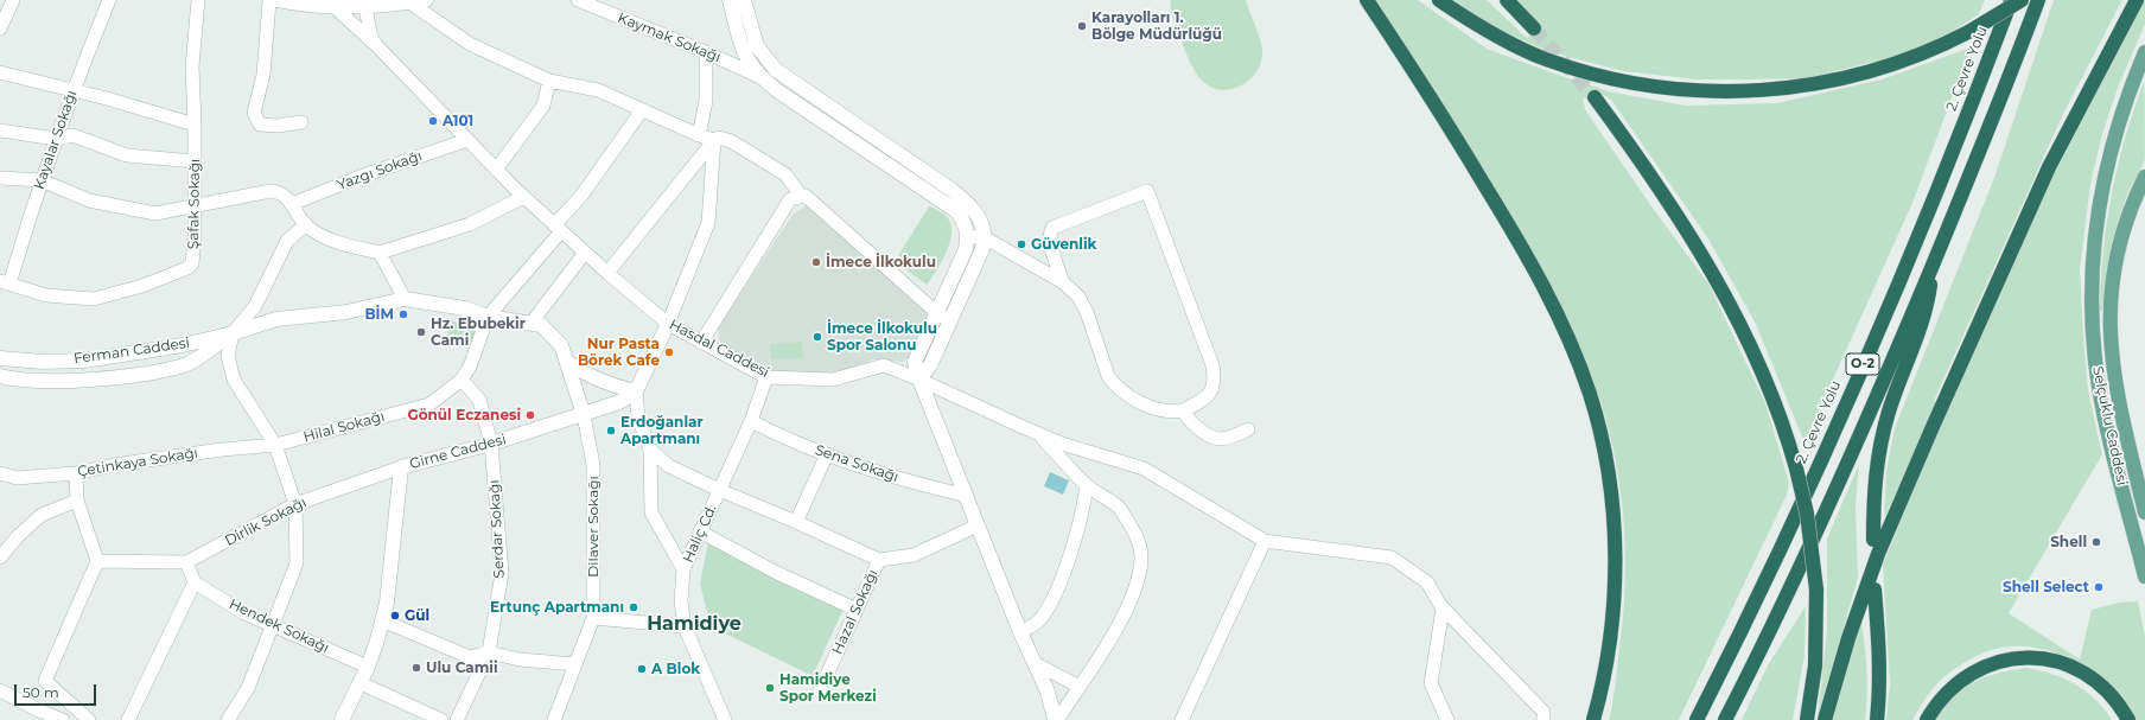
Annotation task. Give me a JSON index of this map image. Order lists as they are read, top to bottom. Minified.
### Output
{"streets":{"highway":["2. Çevre Yolu","O-2"],"main road":["Selçuklu Caddesi"],"street":["Kaymak Sokağı","Kayalar Sokağı","Yazgı Sokağı","Şafak Sokağı","Hasdal Caddesi","Ferman Caddesi","Hilal Sokağı","Girne Caddesi","Çetinkaya Sokağı","Sena Sokağı","Dirlik Sokağı","Dilaver Sokağı","Serdar Sokağı","Haliç Cd.","Hazal Sokağı","Hendek Sokağı"]},"crossings":[["Kayalar Sokağı","Şafak Sokağı"],["Yazgı Sokağı","Hasdal Caddesi"],["Hasdal Caddesi","Haliç Cd."],["Ferman Caddesi","Girne Caddesi"],["Ferman Caddesi","Dilaver Sokağı"],["Hilal Sokağı","Çetinkaya Sokağı"],["Hilal Sokağı","Serdar Sokağı"],["Girne Caddesi","Dirlik Sokağı"],["Girne Caddesi","Dilaver Sokağı"],["Girne Caddesi","Serdar Sokağı"],["Girne Caddesi","Hendek Sokağı"],["Sena Sokağı","Haliç Cd."]],"districts":["Hamidiye"],"places":["Karayolları 1. Bölge Müdürlüğü","A101","Güvenlik","İmece İlkokulu","BİM","Hz. Ebubekir Cami","İmece İlkokulu Spor Salonu","Nur Pasta Börek Cafe","Gönül Eczanesi","Erdoğanlar Apartmanı","Shell","Shell Select","Ertunç Apartmanı","Gül","Ulu Camii","A Blok","Hamidiye Spor Merkezi"],"scale_bar":"50 m"}
